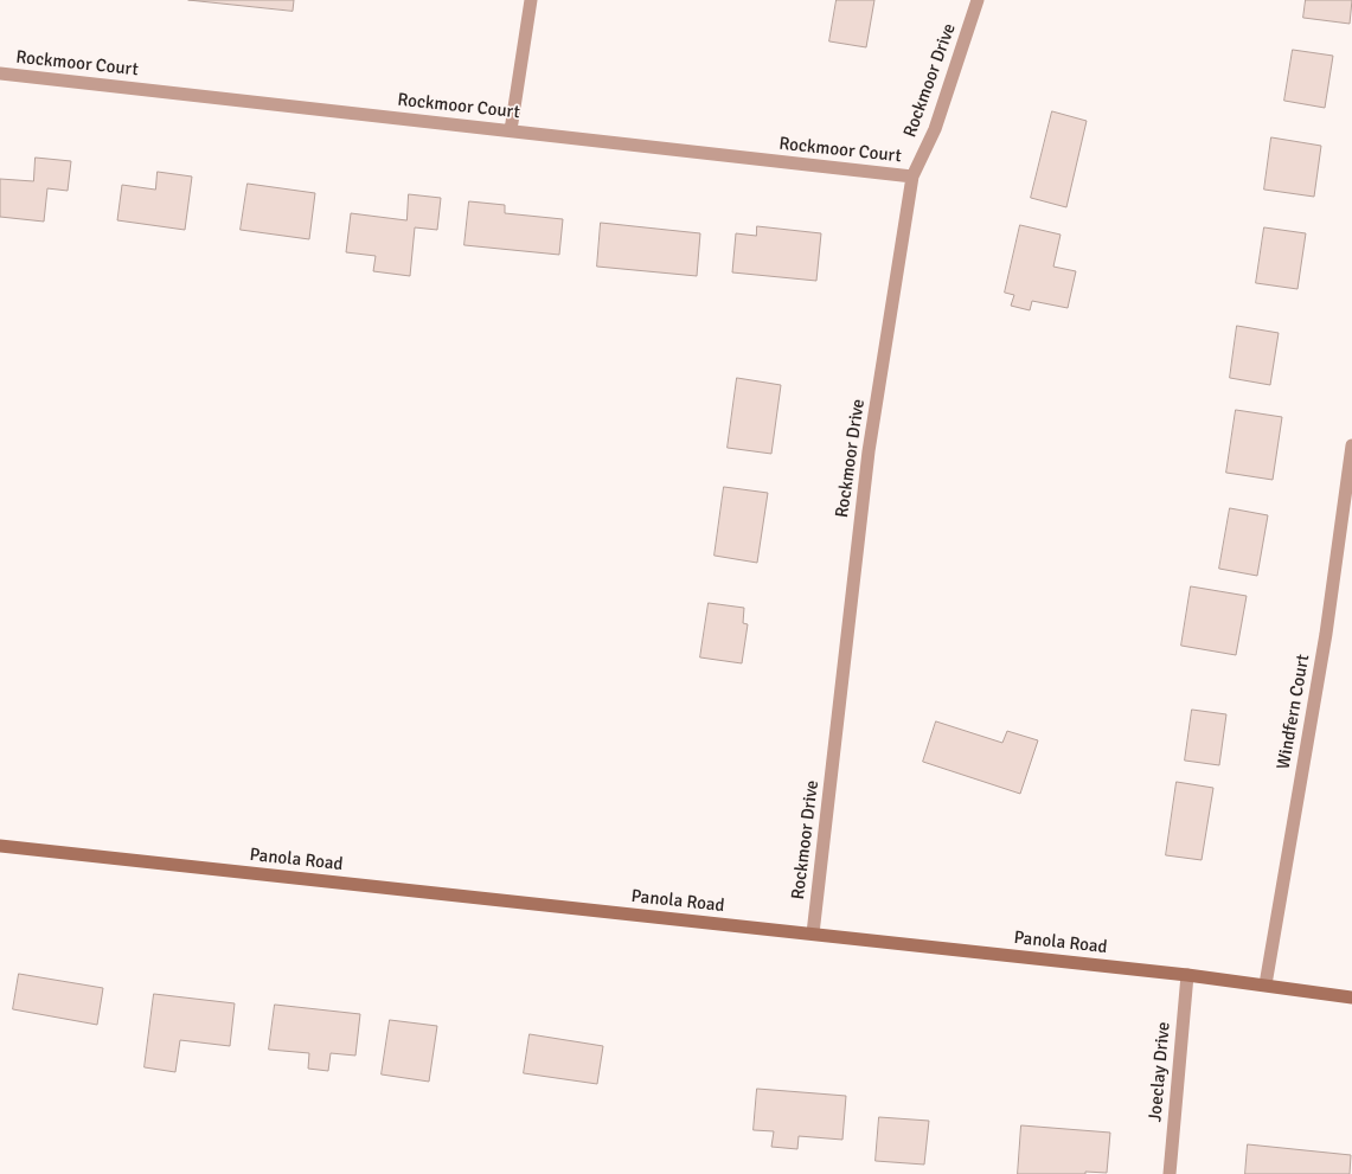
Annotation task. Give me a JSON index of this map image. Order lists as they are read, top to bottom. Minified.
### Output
{"streets":{"main road":["Panola Road"],"street":["Rockmoor Court","Rockmoor Drive","Windfern Court","Joeclay Drive"]},"crossings":[["Rockmoor Court","Rockmoor Drive"],["Rockmoor Drive","Panola Road"],["Windfern Court","Panola Road"],["Panola Road","Joeclay Drive"]]}
